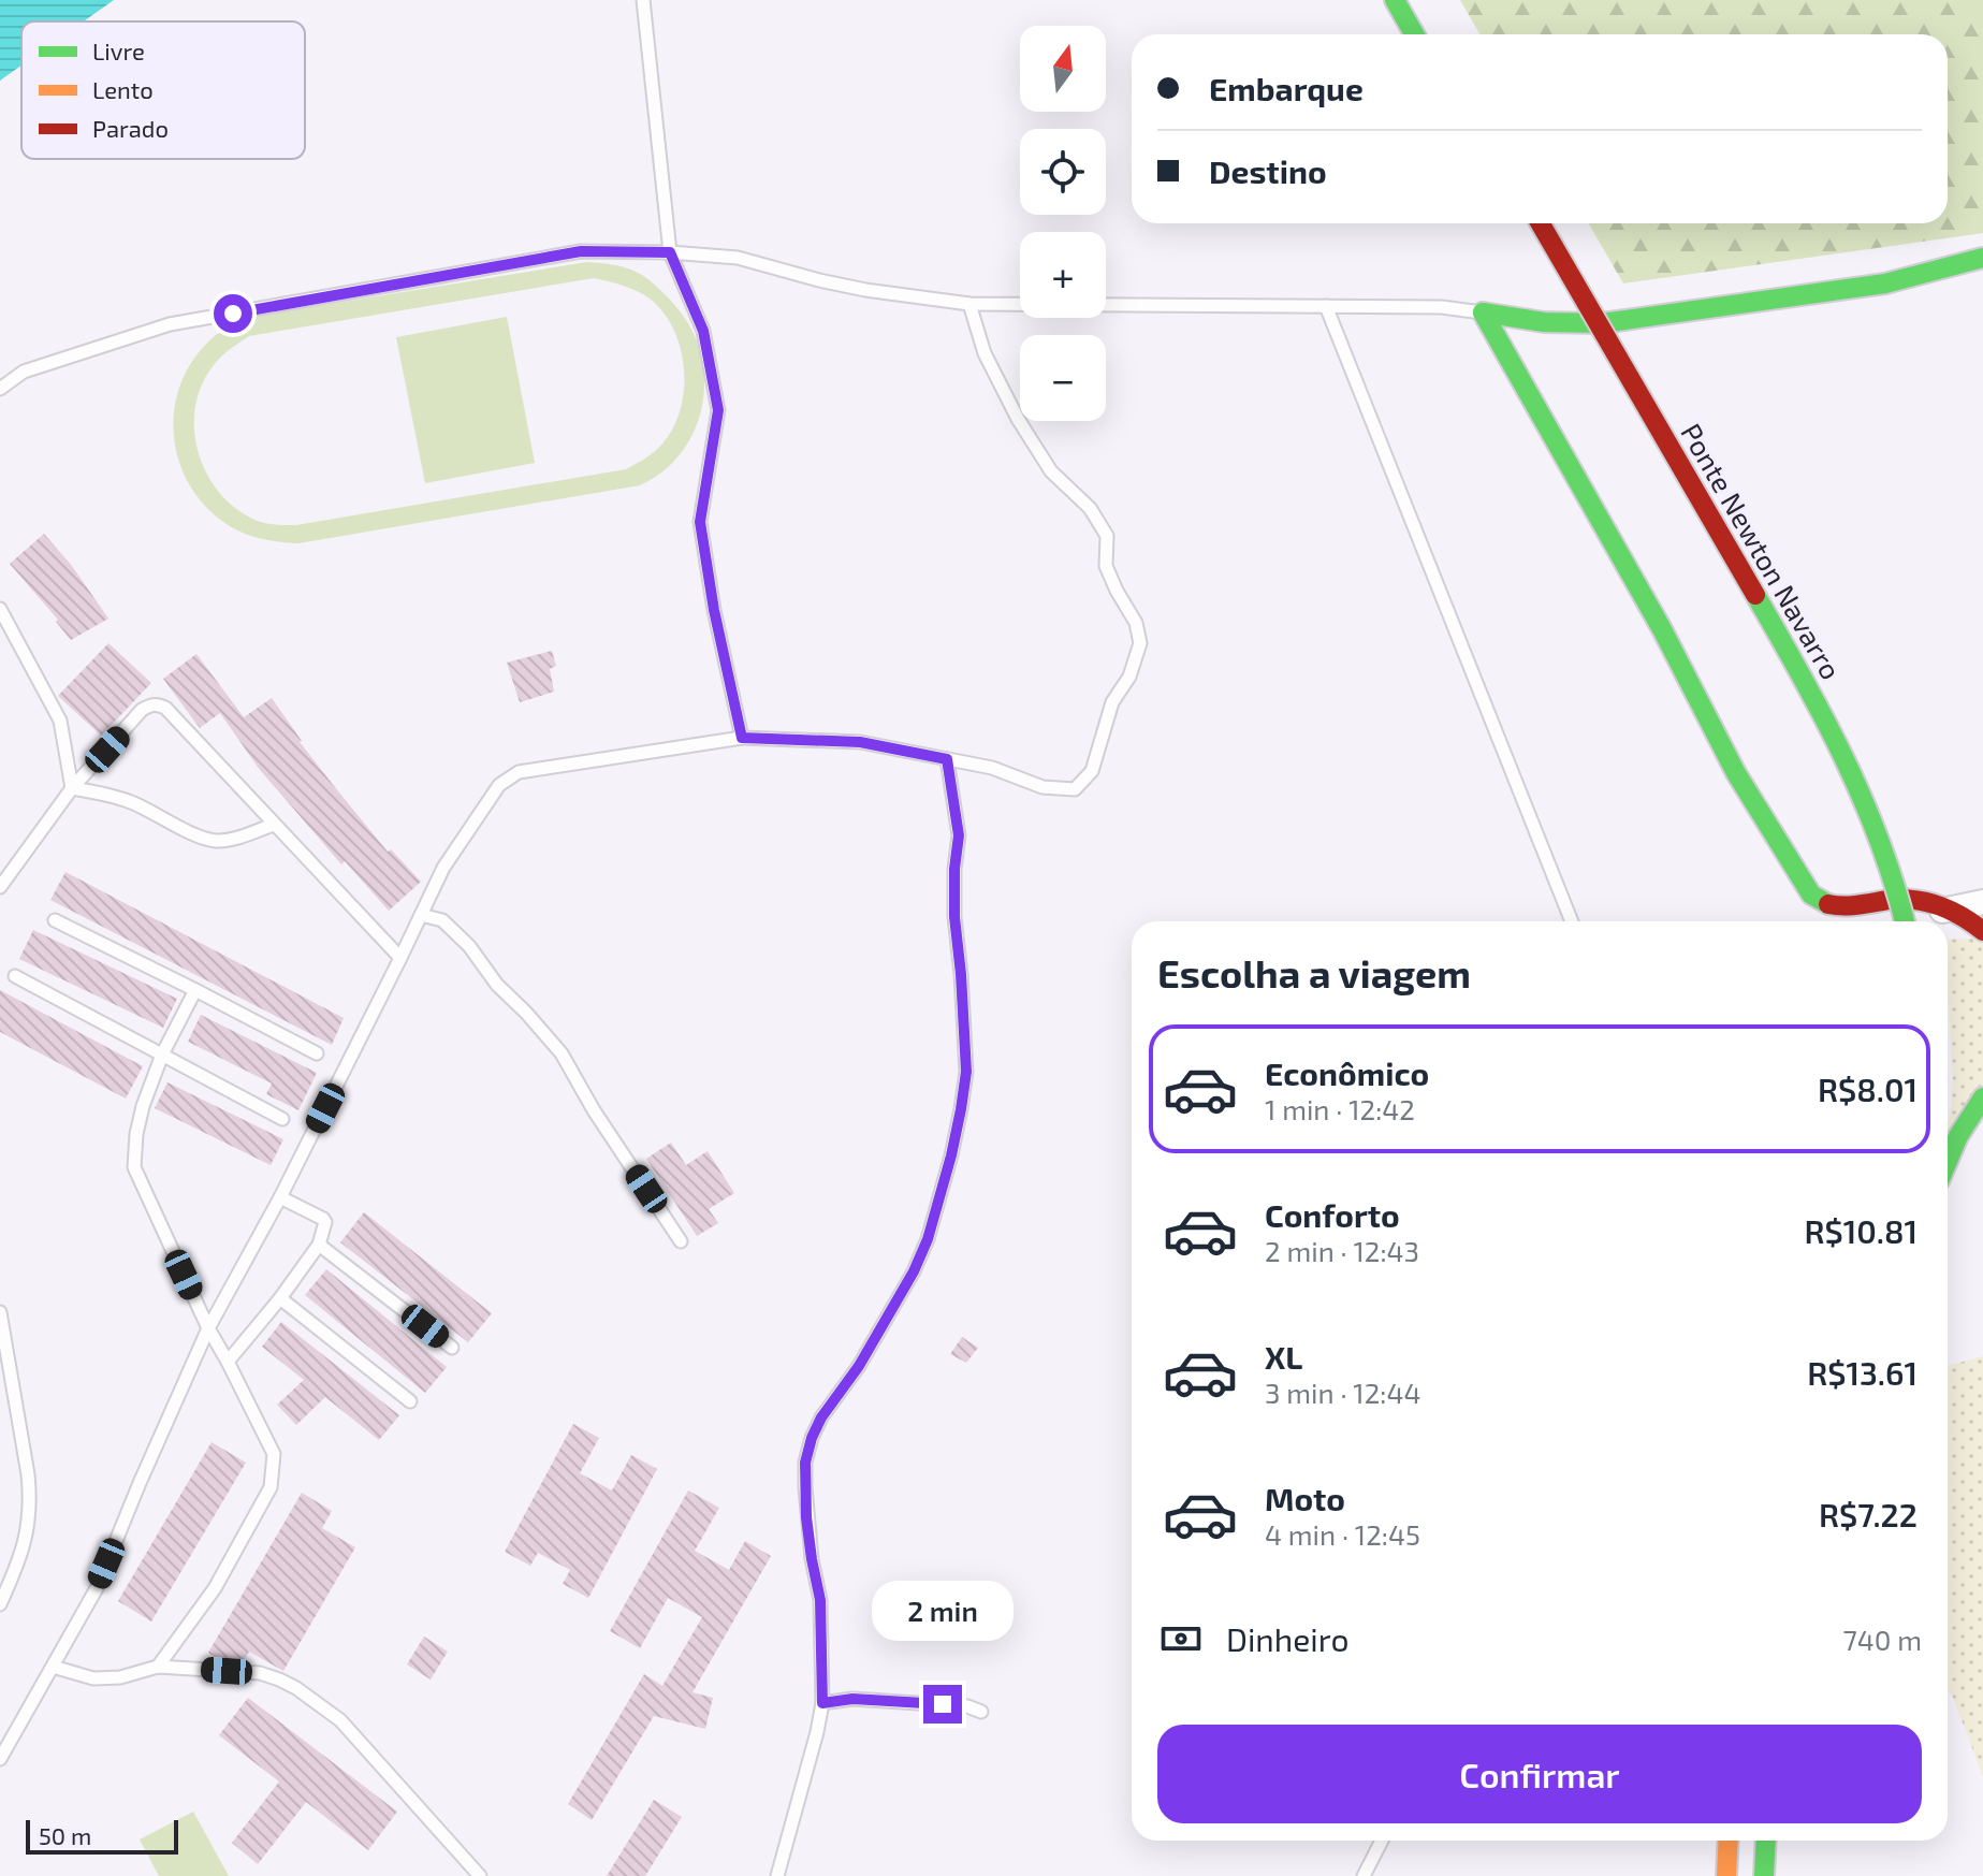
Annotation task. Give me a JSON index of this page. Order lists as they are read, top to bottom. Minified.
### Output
{"streets":{"main road":["Ponte Newton Navarro"]},"legend":["Livre","Lento","Parado"],"scale_bar":"50 m","north":"top","page":{"map_buttons":["+","−"],"banner":["Embarque","Destino"],"heading":"Escolha a viagem","list":[{"name":"Econômico","note":"1 min · 12:42","value":"R$8.01"},{"name":"Conforto","note":"2 min · 12:43","value":"R$10.81"},{"name":"XL","note":"3 min · 12:44","value":"R$13.61"},{"name":"Moto","note":"4 min · 12:45","value":"R$7.22"}],"bubble":"2 min","pay":["Dinheiro","740 m"],"buttons":"Confirmar","scale":"50 m"}}
